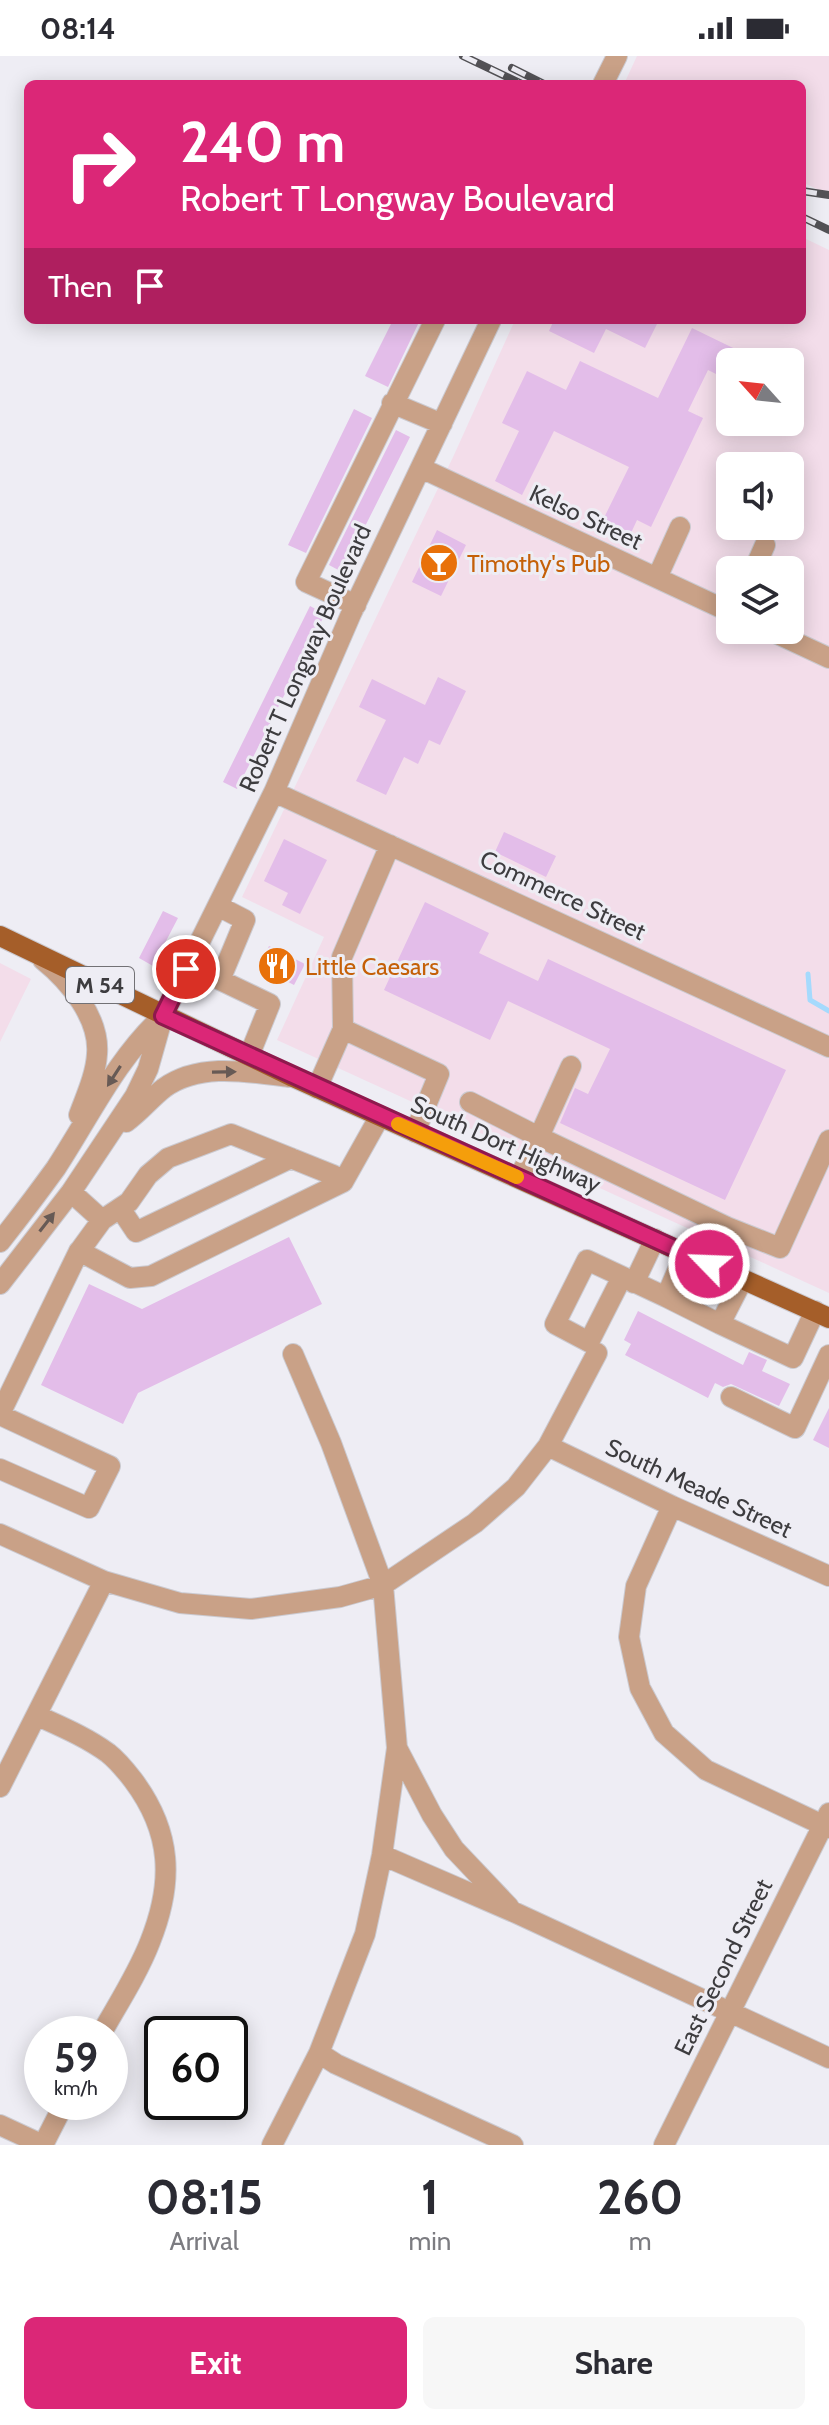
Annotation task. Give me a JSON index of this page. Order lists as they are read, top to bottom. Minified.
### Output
{"streets":{"main road":["M 54","South Dort Highway"],"street":["Kelso Street","Robert T Longway Boulevard","Commerce Street","South Meade Street","East Second Street"]},"crossings":[["Kelso Street","Robert T Longway Boulevard"],["Robert T Longway Boulevard","Commerce Street"],["Robert T Longway Boulevard","M 54"],["Robert T Longway Boulevard","South Dort Highway"],["M 54","South Dort Highway"]],"places":{"bar":["Timothy's Pub"],"restaurant":["Little Caesars"]},"north":"top left","page":{"status":"08:14","turn":["240 m","Robert T Longway Boulevard"],"then":"Then","speed":"59 km/h","limit":"60","eta":["08:15","Arrival","1","min","260","m"],"buttons":["Exit","Share"]}}
